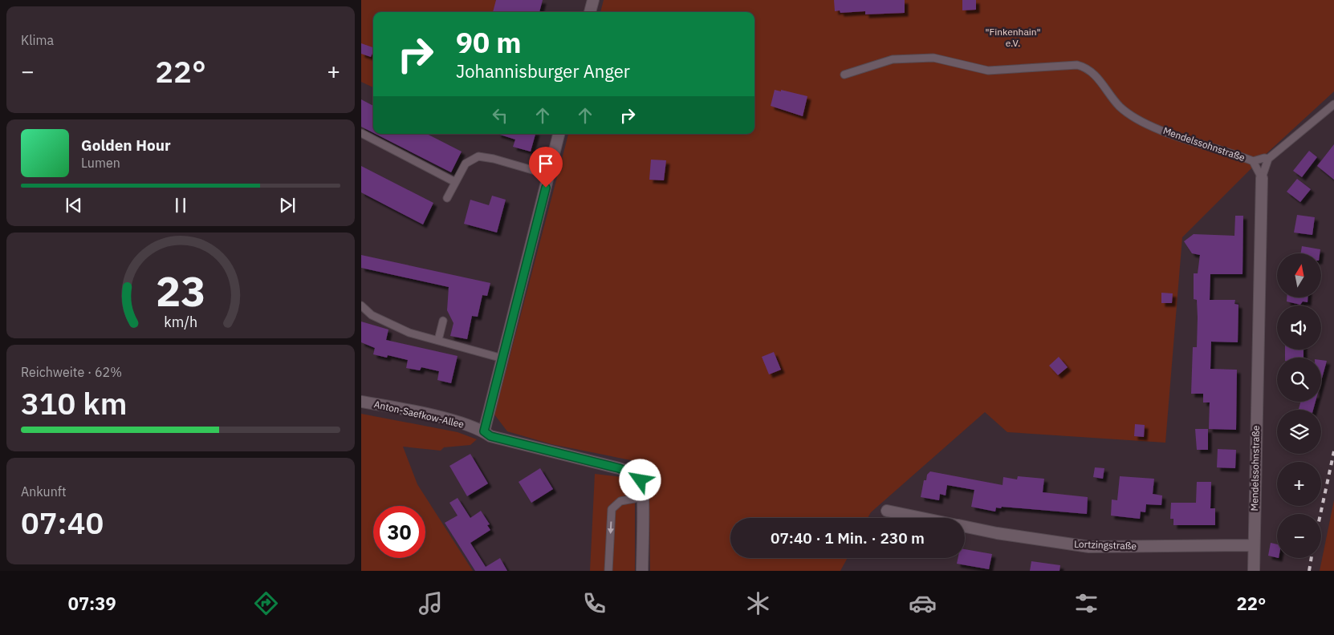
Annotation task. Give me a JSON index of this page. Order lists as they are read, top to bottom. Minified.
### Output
{"streets":{"street":["Mendelssohnstraße","Anton-Saefkow-Allee","Lortzingstraße"]},"crossings":[["Mendelssohnstraße","Lortzingstraße"]],"parks":["\"Finkenhain\" e.V."],"north":"top","page":{"tile":["Klima",["Reichweite · 62%","310 km"],["Ankunft","07:40"]],"turn":["90 m","Johannisburger Anger"],"heat":["−","22°","+"],"song":["Golden Hour","Lumen"],"map_buttons":["+","−"],"limit":"30","trip":"07:40 · 1 Min. · 230 m","tabs":["07:39","22°"],"gauge":["23","km/h"]}}
